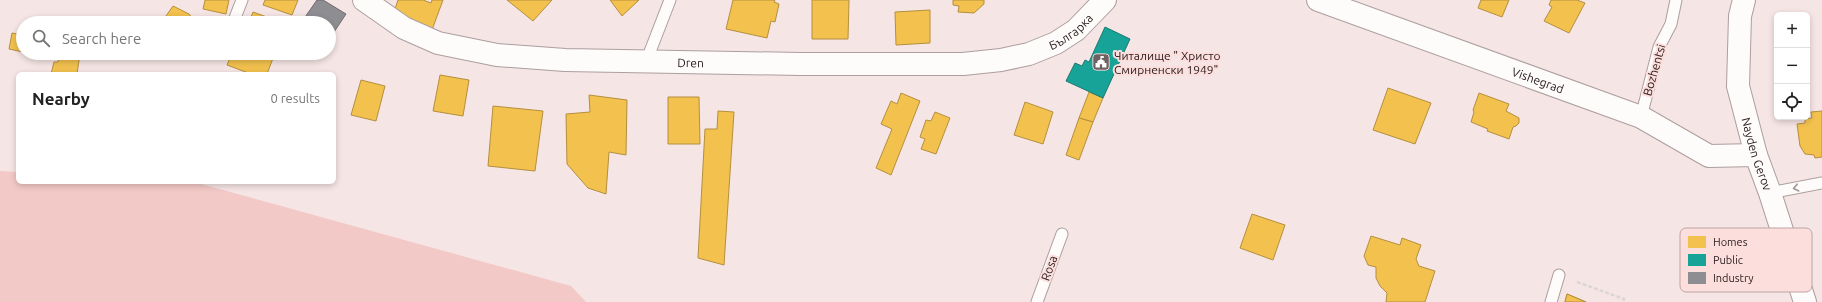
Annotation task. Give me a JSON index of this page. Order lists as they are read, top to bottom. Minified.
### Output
{"streets":{"street":["Българка","Dren","Vishegrad","Nayden Gerov"],"lane":["Bozhentsi","Rosa"]},"crossings":[["Българка","Dren"],["Bozhentsi","Vishegrad"],["Vishegrad","Nayden Gerov"]],"places":{"public building":["Читалище \" Христо Смирненски 1949\""]},"legend":["Homes","Public","Industry"],"page":{"map_buttons":["+","−"],"search":"Search here","heading":["Nearby","0 results"]}}
